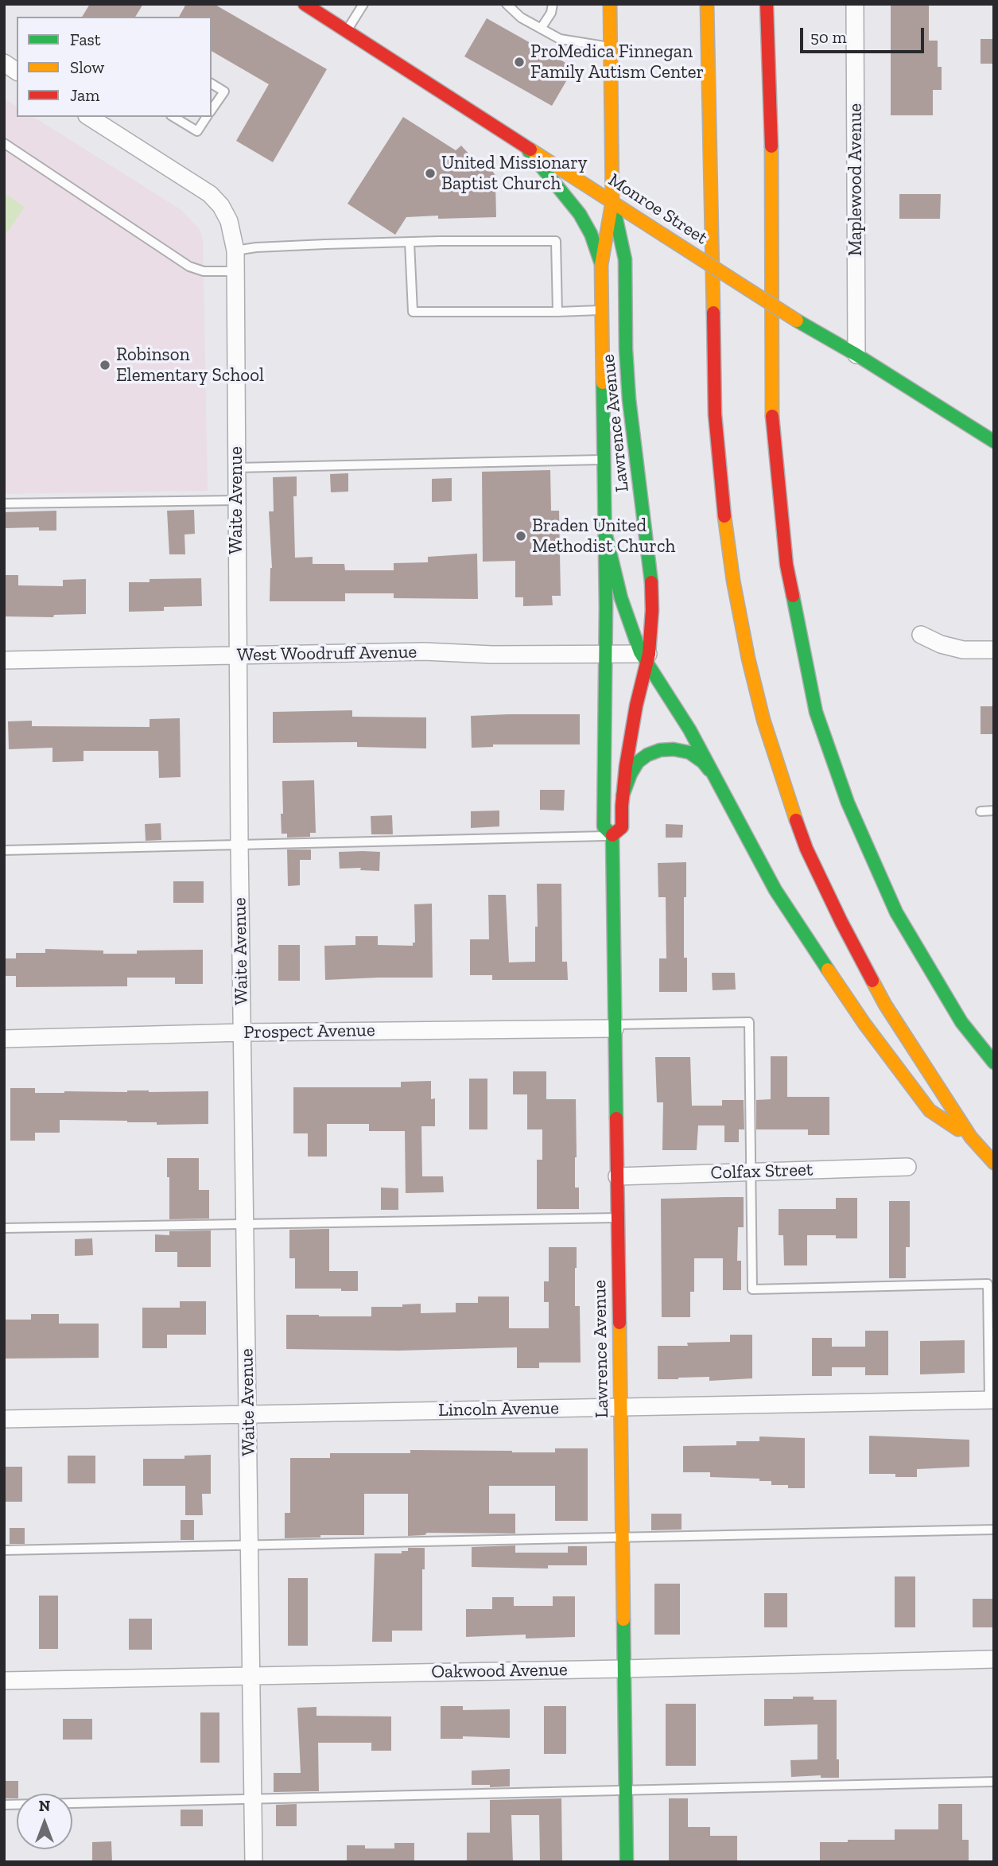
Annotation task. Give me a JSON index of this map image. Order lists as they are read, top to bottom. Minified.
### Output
{"streets":{"main road":["Monroe Street","Lawrence Avenue"],"street":["Maplewood Avenue","Waite Avenue","West Woodruff Avenue","Prospect Avenue","Colfax Street","Lincoln Avenue","Oakwood Avenue"]},"crossings":[["Maplewood Avenue","Monroe Street"],["Monroe Street","Lawrence Avenue"],["Lawrence Avenue","West Woodruff Avenue"],["Lawrence Avenue","Prospect Avenue"],["Lawrence Avenue","Colfax Street"],["Lawrence Avenue","Lincoln Avenue"],["Lawrence Avenue","Oakwood Avenue"],["Waite Avenue","West Woodruff Avenue"],["Waite Avenue","Prospect Avenue"],["Waite Avenue","Lincoln Avenue"],["Waite Avenue","Oakwood Avenue"]],"places":["ProMedica Finnegan Family Autism Center","United Missionary Baptist Church","Robinson Elementary School","Braden United Methodist Church"],"legend":["Fast","Slow","Jam"],"scale_bar":"50 m","north":"top"}
